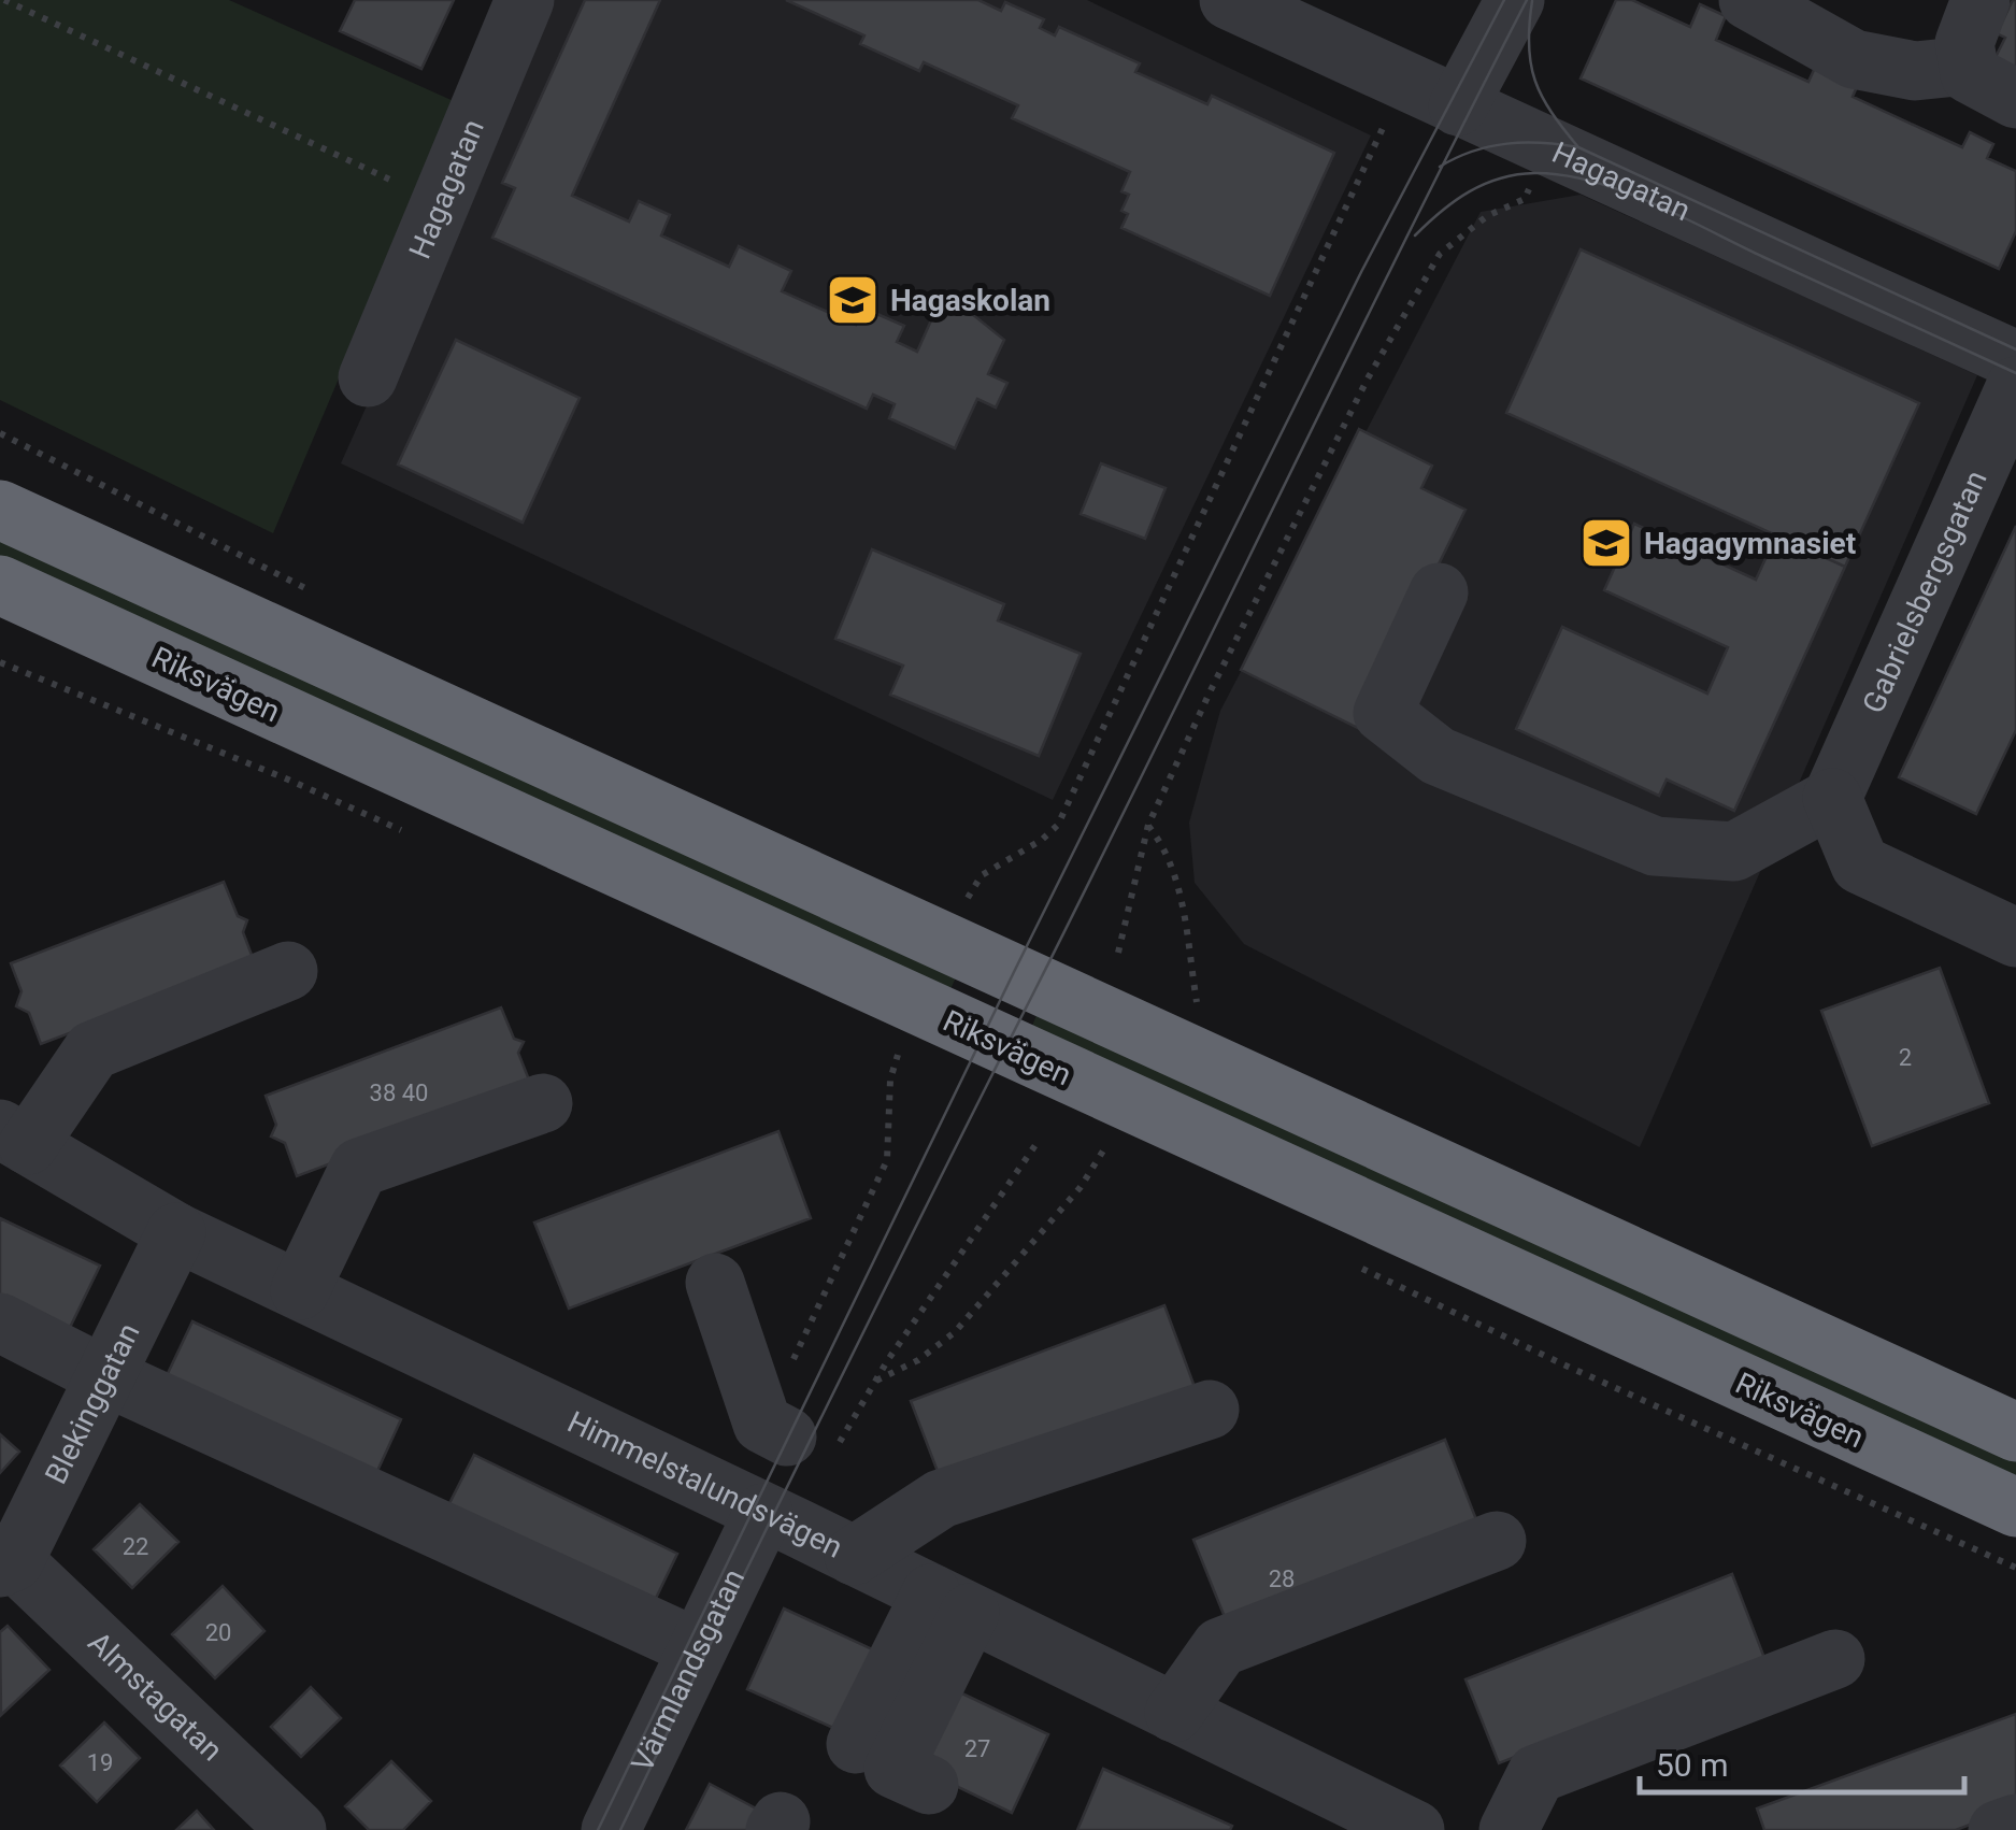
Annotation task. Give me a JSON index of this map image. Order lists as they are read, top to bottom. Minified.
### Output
{"streets":{"highway":["Riksvägen"],"street":["Hagagatan","Gabrielsbergsgatan","Blekinggatan","Himmelstalundsvägen","Värmlandsgatan","Almstagatan"]},"crossings":[["Blekinggatan","Himmelstalundsvägen"],["Blekinggatan","Almstagatan"],["Himmelstalundsvägen","Värmlandsgatan"]],"places":{"school or university":["Hagaskolan","Hagagymnasiet"]},"house_numbers":["2","38 40","22","28","20","27","19"],"scale_bar":"50 m"}
